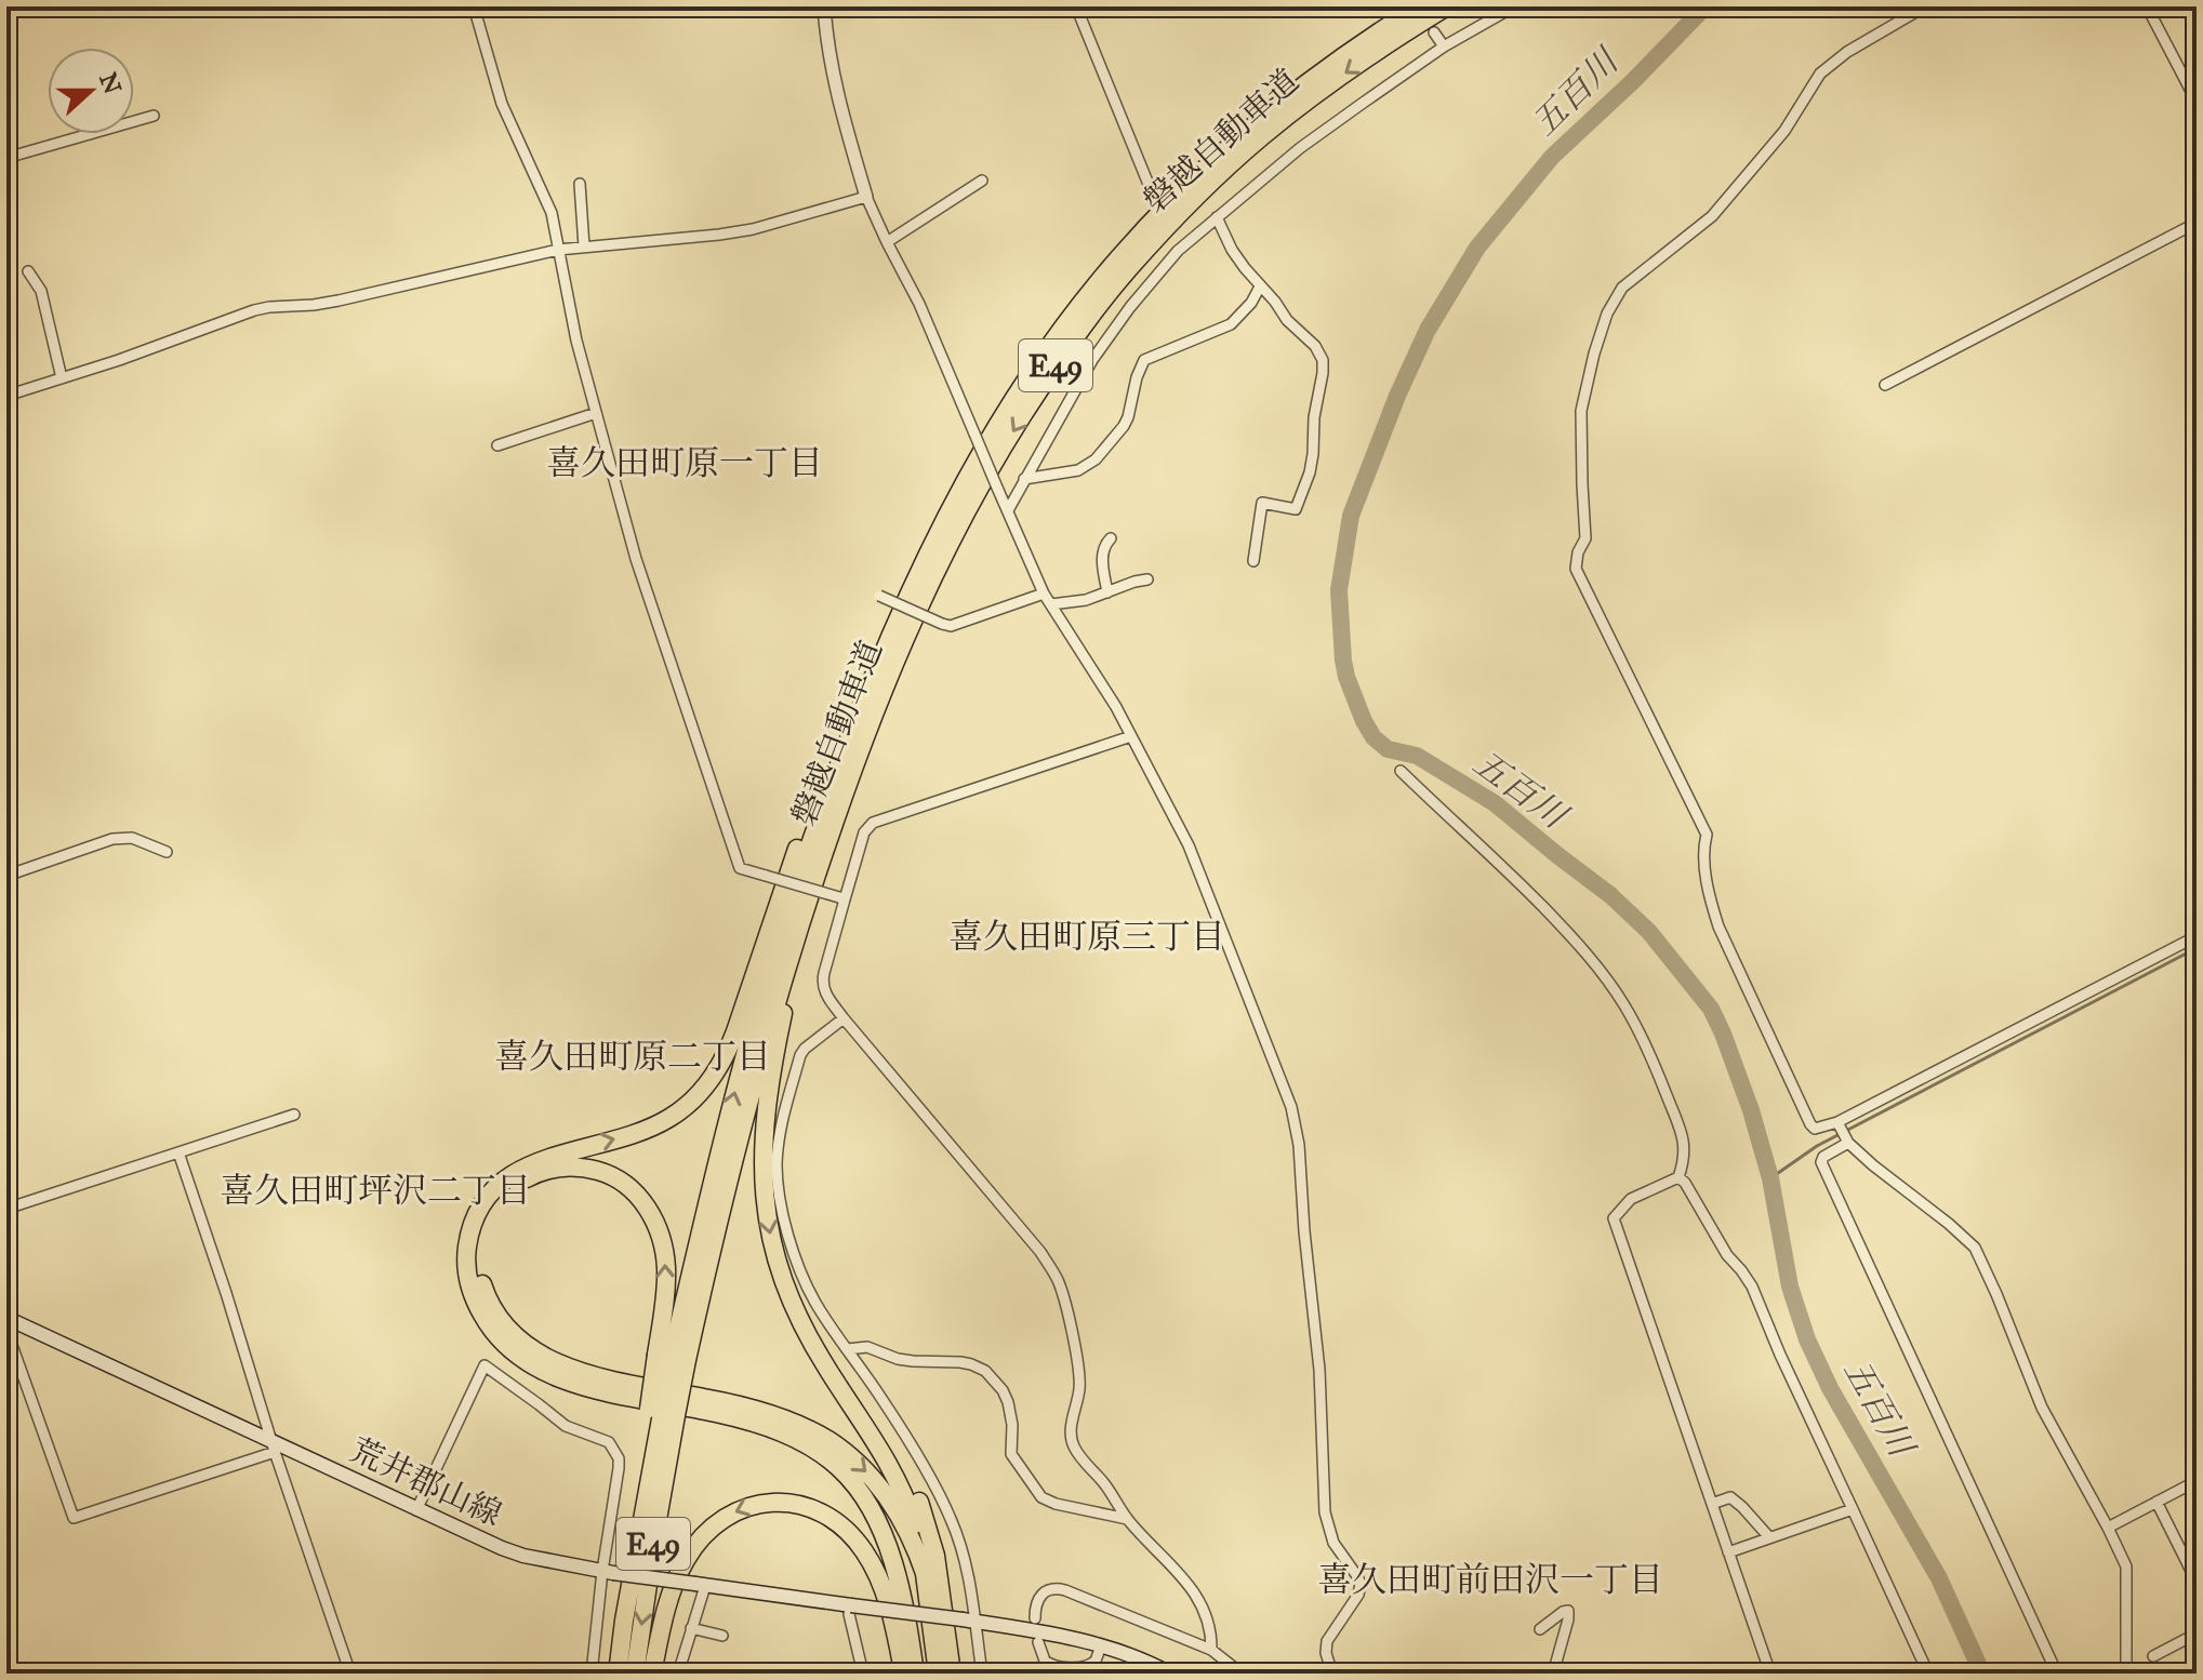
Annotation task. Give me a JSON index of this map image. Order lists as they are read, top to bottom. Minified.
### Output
{"streets":{"highway":["磐越自動車道","E49"],"main road":["荒井郡山線"]},"districts":["喜久田町原一丁目","喜久田町原三丁目","喜久田町原二丁目","喜久田町坪沢二丁目","喜久田町前田沢一丁目"],"water":["五百川"],"north":"right"}
